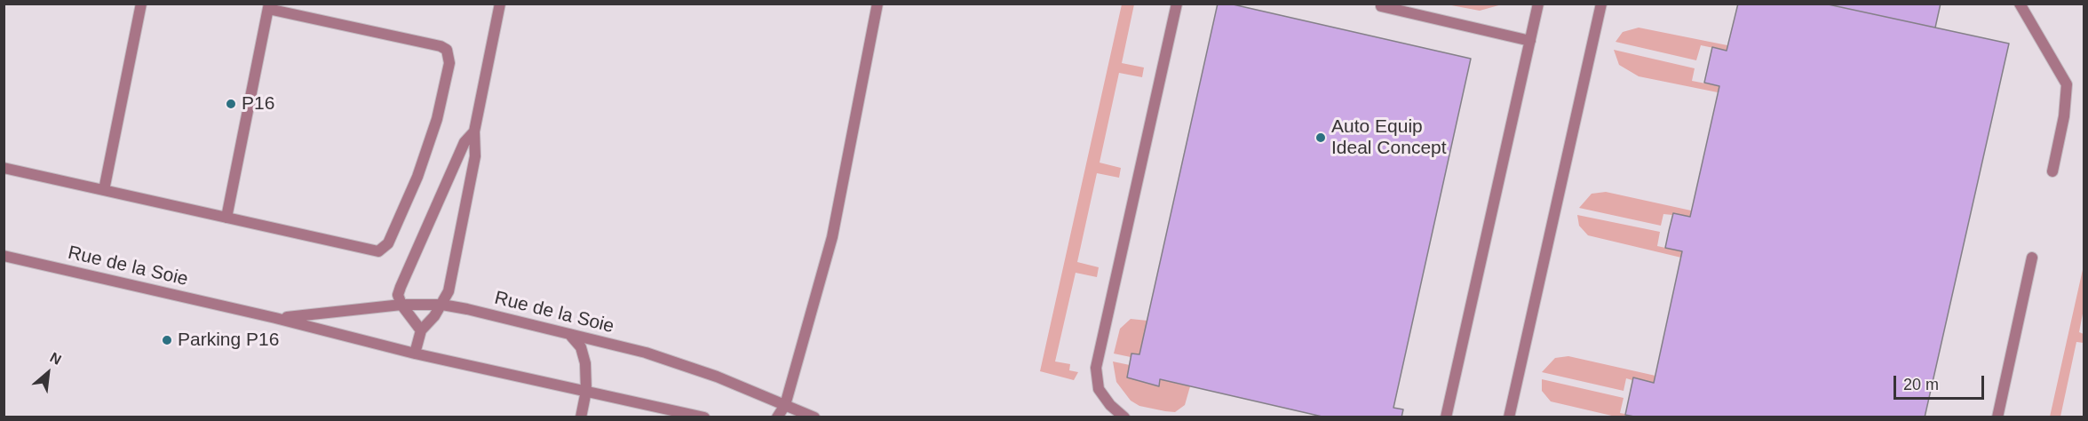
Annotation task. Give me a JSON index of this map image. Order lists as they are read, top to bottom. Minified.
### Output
{"streets":{"street":["Rue de la Soie"]},"places":["P16","Auto Equip Ideal Concept","Parking P16"],"scale_bar":"20 m","north":"top right"}
